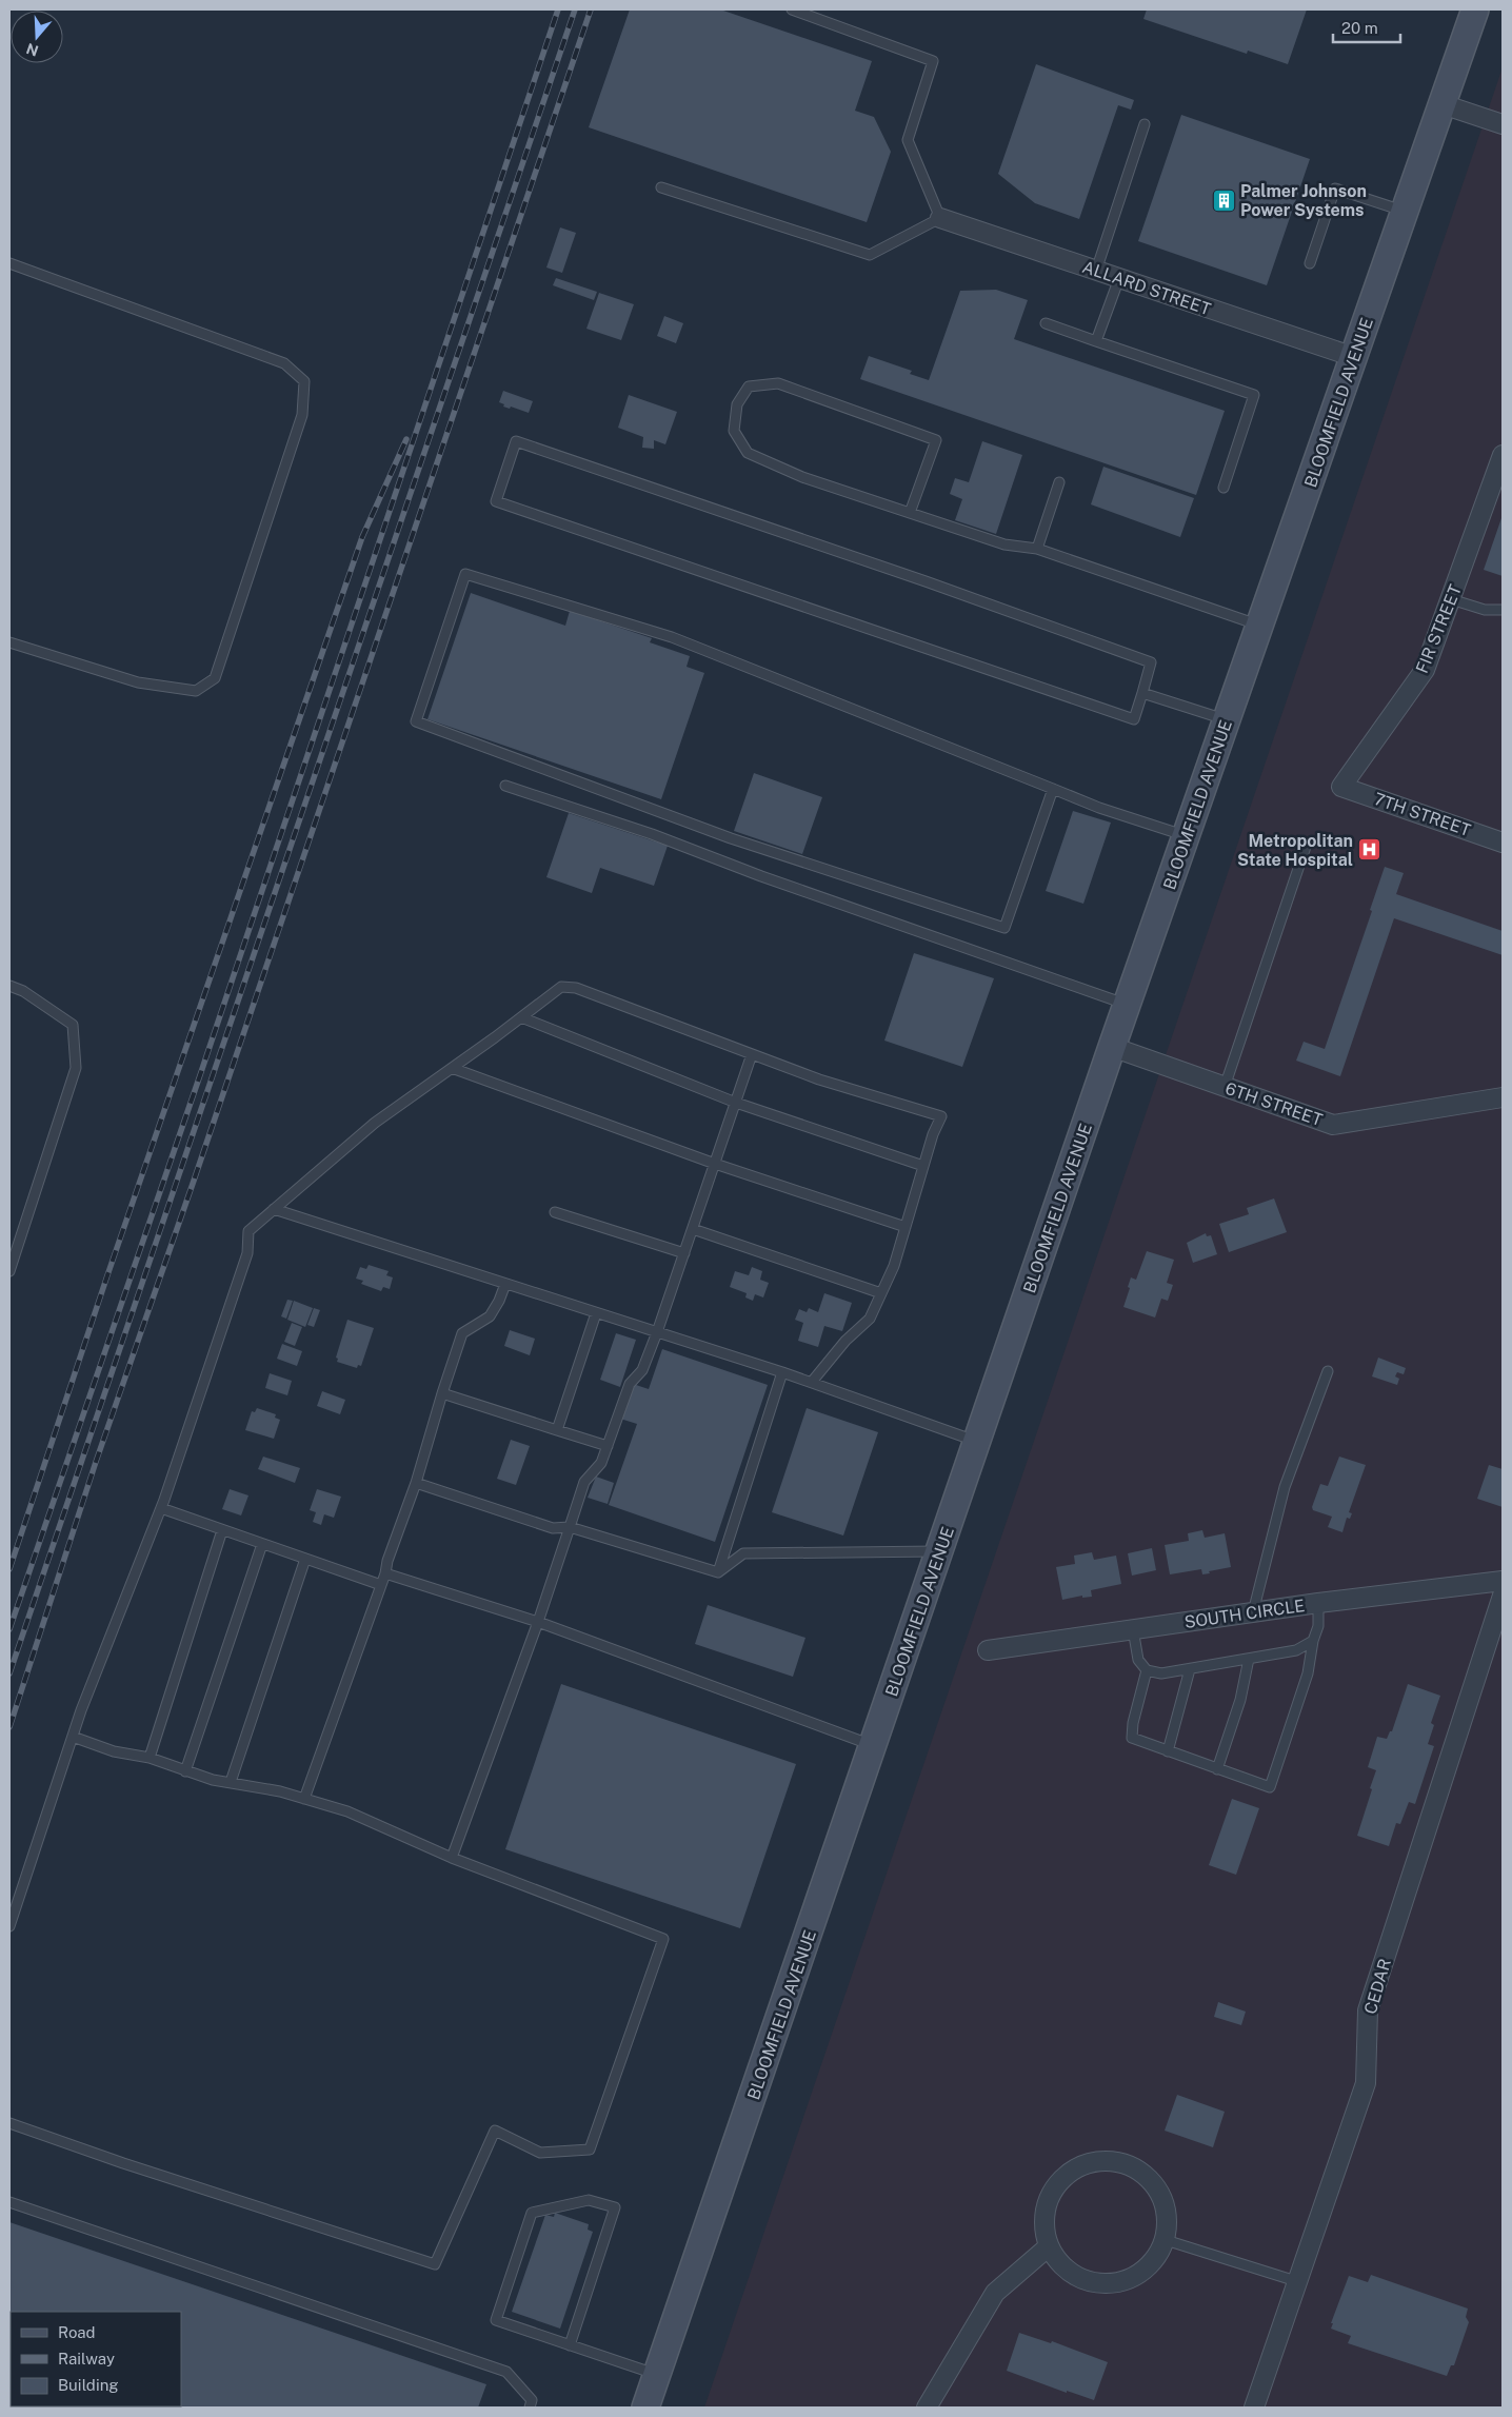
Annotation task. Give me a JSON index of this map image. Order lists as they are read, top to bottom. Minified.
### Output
{"streets":{"main road":["BLOOMFIELD AVENUE"],"street":["ALLARD STREET","FIR STREET","7TH STREET","6TH STREET","SOUTH CIRCLE","CEDAR"]},"crossings":[["ALLARD STREET","BLOOMFIELD AVENUE"],["BLOOMFIELD AVENUE","6TH STREET"],["FIR STREET","7TH STREET"]],"places":{"building":["Palmer Johnson Power Systems"],"hospital":["Metropolitan State Hospital"]},"legend":["Road","Railway","Building"],"scale_bar":"20 m","north":"bottom"}
